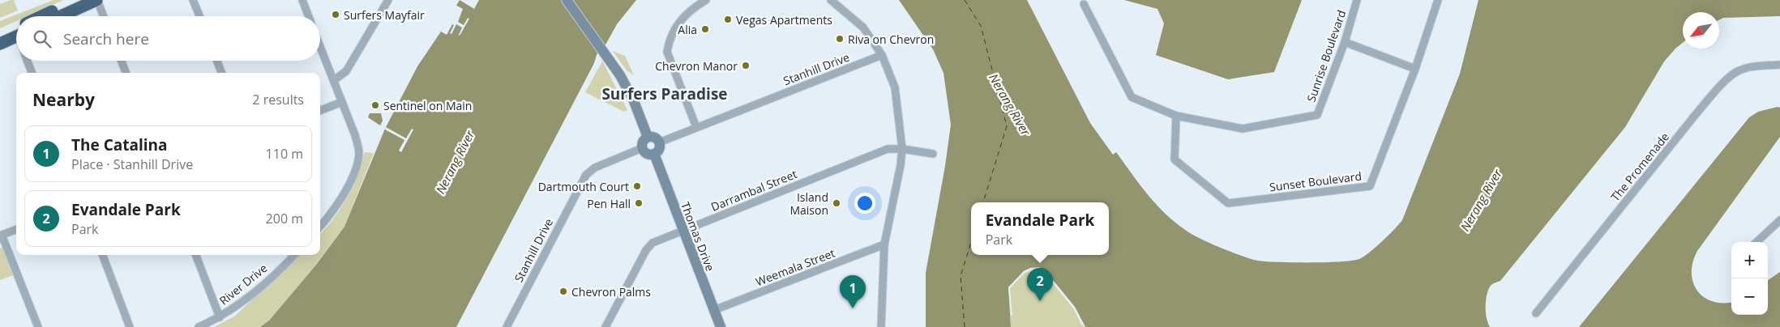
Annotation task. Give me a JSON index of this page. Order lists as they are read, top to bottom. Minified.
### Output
{"streets":{"main road":["Thomas Drive"],"street":["Sunrise Boulevard","Stanhill Drive","The Promenade","Sunset Boulevard","Darrambal Street","Weemala Street","River Drive"]},"crossings":[["Sunrise Boulevard","Sunset Boulevard"],["Stanhill Drive","Thomas Drive"],["Darrambal Street","Thomas Drive"],["Thomas Drive","Weemala Street"]],"districts":["Surfers Paradise"],"water":["Nerang River"],"places":["Surfers Mayfair","Vegas Apartments","Alia","Riva on Chevron","Chevron Manor","Sentinel on Main","Dartmouth Court","Pen Hall","Island Maison","Chevron Palms"],"north":"bottom left","page":{"search":"Search here","heading":["Nearby","2 results"],"list":[{"mark":"1","name":"The Catalina","note":"Place · Stanhill Drive","value":"110 m"},{"mark":"2","name":"Evandale Park","note":"Park","value":"200 m"}],"popup":["Evandale Park","Park"],"map_buttons":["+","−"],"pins":["2","1"]}}
